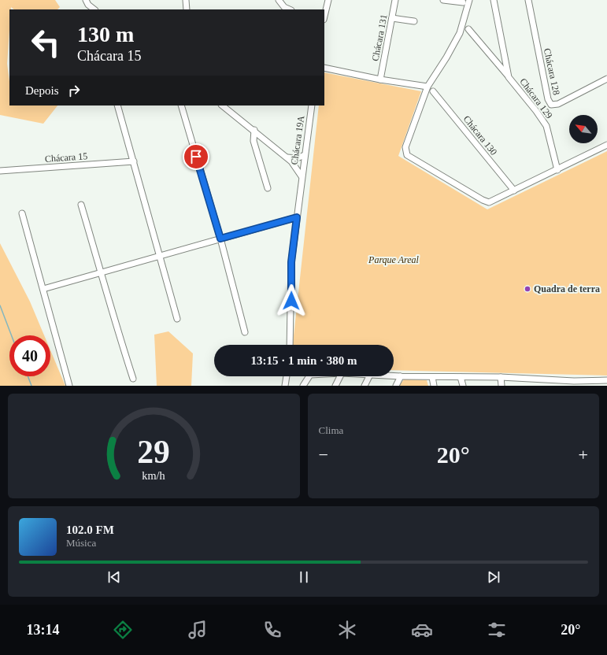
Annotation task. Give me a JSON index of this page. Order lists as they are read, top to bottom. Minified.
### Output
{"streets":{"street":["Chácara 131","Chácara 128","Chácara 129","Chácara 130","Chácara 19A","Chácara 15"]},"parks":["Parque Areal"],"places":["Quadra de terra"],"north":"top left","page":{"turn":["130 m","Chácara 15"],"then":"Depois","limit":"40","trip":"13:15 · 1 min · 380 m","tile":"Clima","heat":["−","20°","+"],"song":["102.0 FM","Música"],"tabs":["13:14","20°"],"gauge":["29","km/h"]}}
